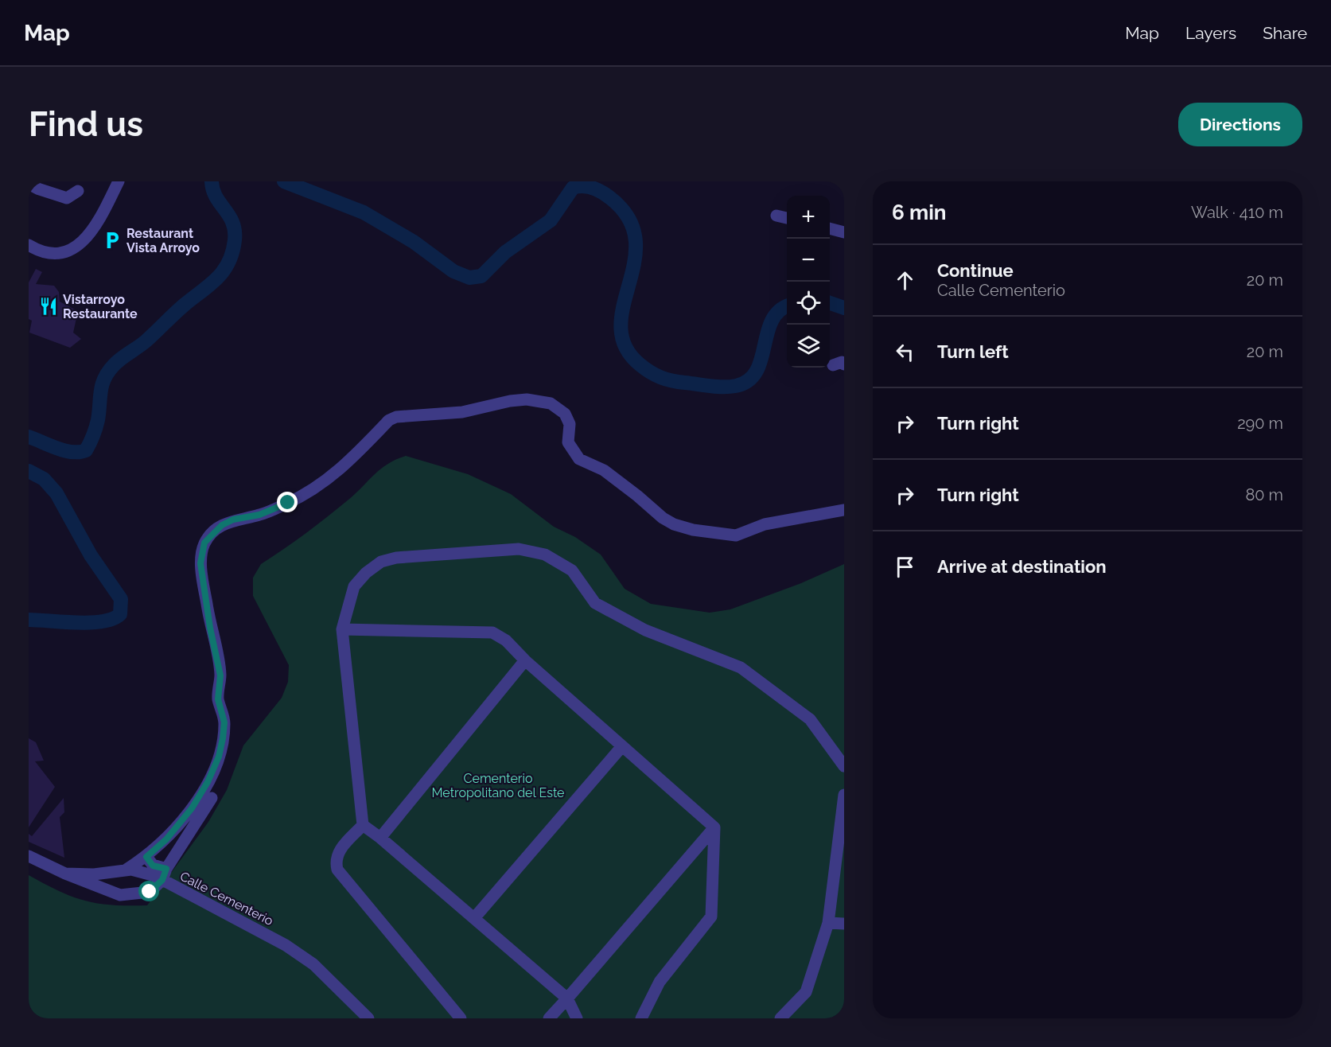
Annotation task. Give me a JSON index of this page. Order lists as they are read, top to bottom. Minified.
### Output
{"streets":{"street":["Calle Cementerio"]},"parks":["Cementerio Metropolitano del Este"],"places":{"parking":["Restaurant Vista Arroyo"],"restaurant":["Vistarroyo Restaurante"]},"page":{"header":"Map","nav":["Map","Layers","Share"],"buttons":"Directions","title":"Find us","heading":["6 min","Walk · 410 m"],"map_buttons":["+","−"],"list":[["Continue","Calle Cementerio","20 m"],["Turn left","20 m"],["Turn right","290 m"],["Turn right","80 m"],"Arrive at destination"]}}
